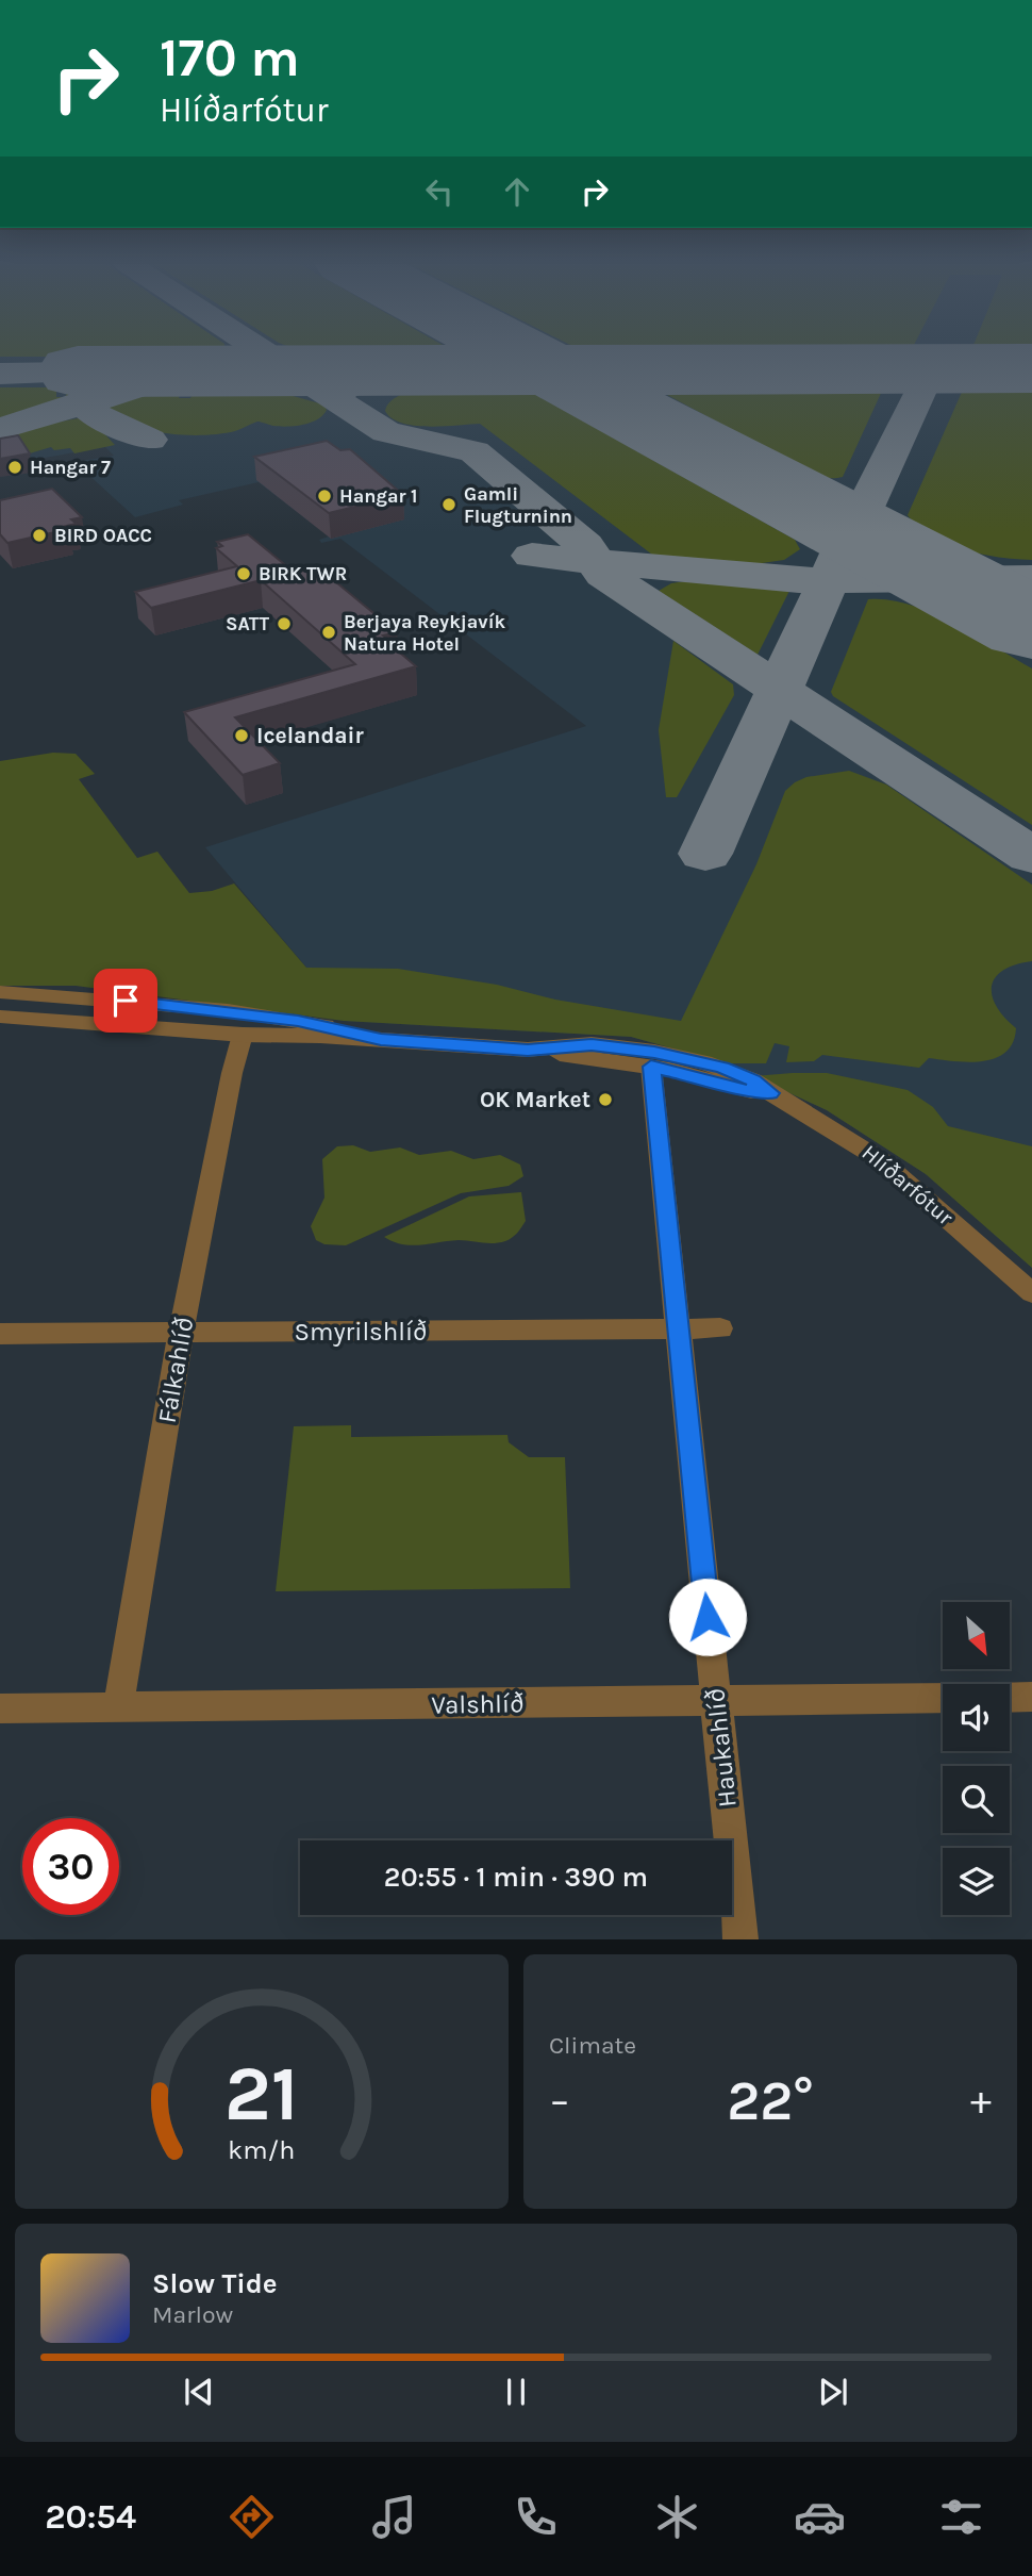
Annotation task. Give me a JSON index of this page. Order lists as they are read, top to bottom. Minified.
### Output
{"streets":{"street":["Hlíðarfótur","Smyrilshlíð","Fálkahlíð","Valshlíð","Haukahlíð"]},"crossings":[["Hlíðarfótur","Fálkahlíð"],["Hlíðarfótur","Haukahlíð"],["Smyrilshlíð","Fálkahlíð"],["Smyrilshlíð","Haukahlíð"],["Fálkahlíð","Valshlíð"],["Valshlíð","Haukahlíð"]],"places":["Hangar 7","Hangar 1","Gamli Flugturninn","BIRD OACC","BIRK TWR","SATT","Berjaya Reykjavík Natura Hotel","Icelandair","OK Market"],"north":"bottom right","page":{"turn":["170 m","Hlíðarfótur"],"limit":"30","trip":"20:55 · 1 min · 390 m","tile":"Climate","heat":["−","22°","+"],"song":["Slow Tide","Marlow"],"tabs":"20:54","gauge":["21","km/h"]}}
